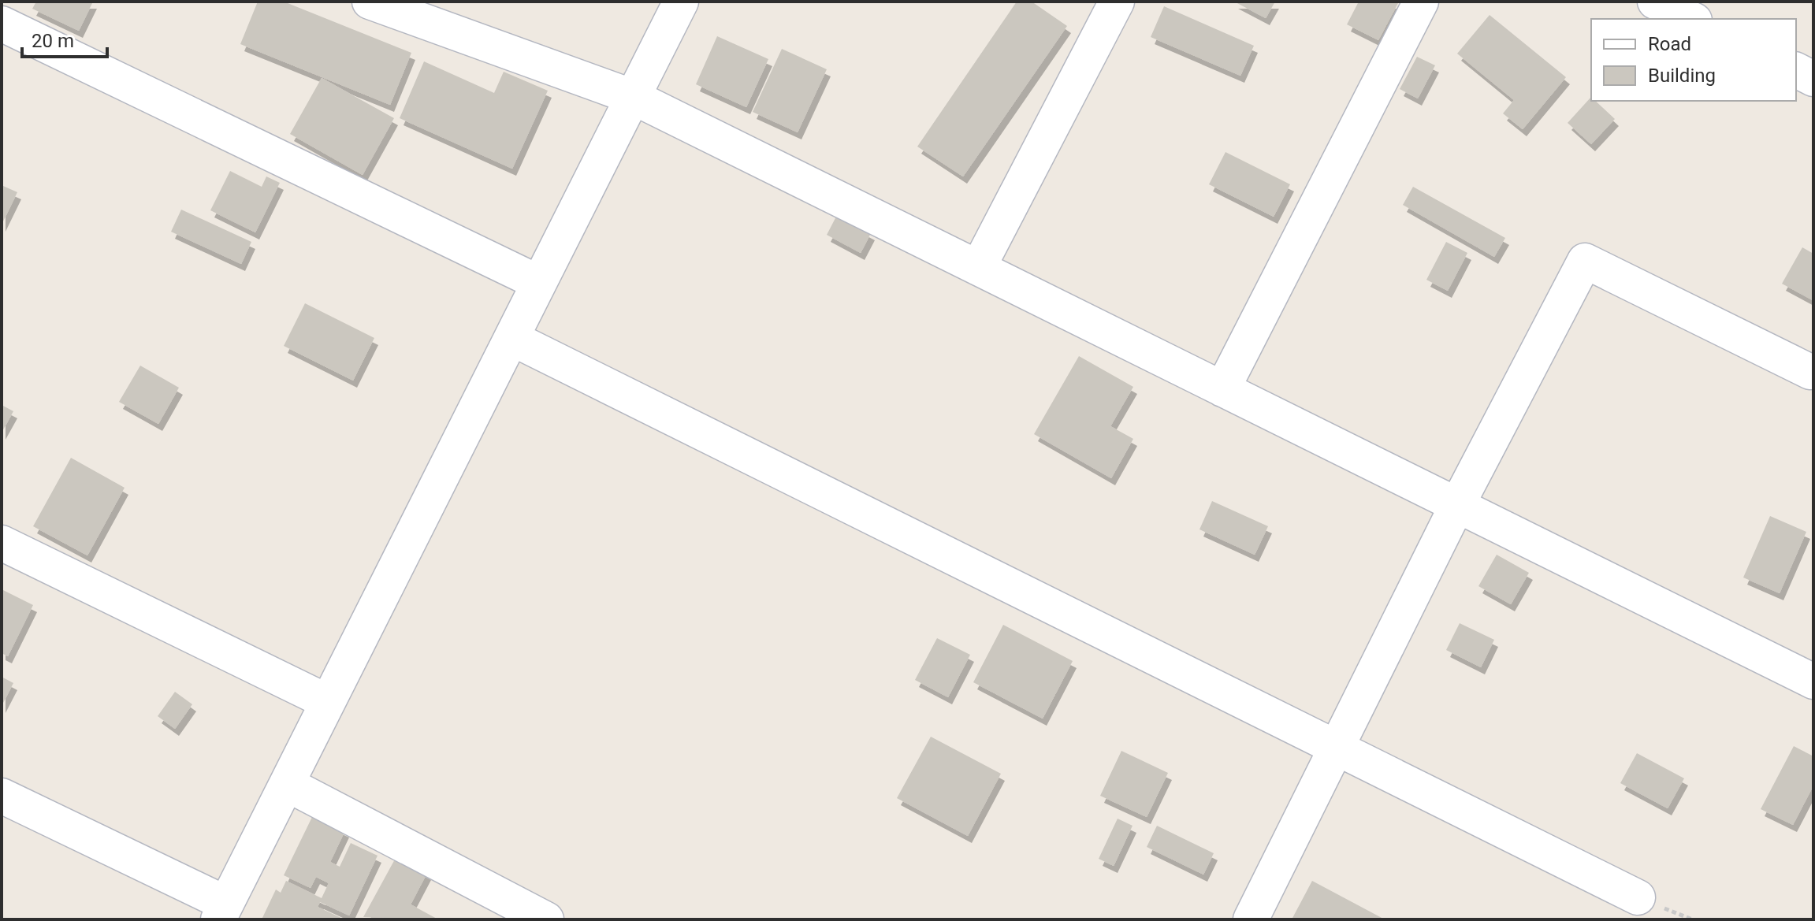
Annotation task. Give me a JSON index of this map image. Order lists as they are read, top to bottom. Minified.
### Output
{"legend":["Road","Building"],"scale_bar":"20 m"}
